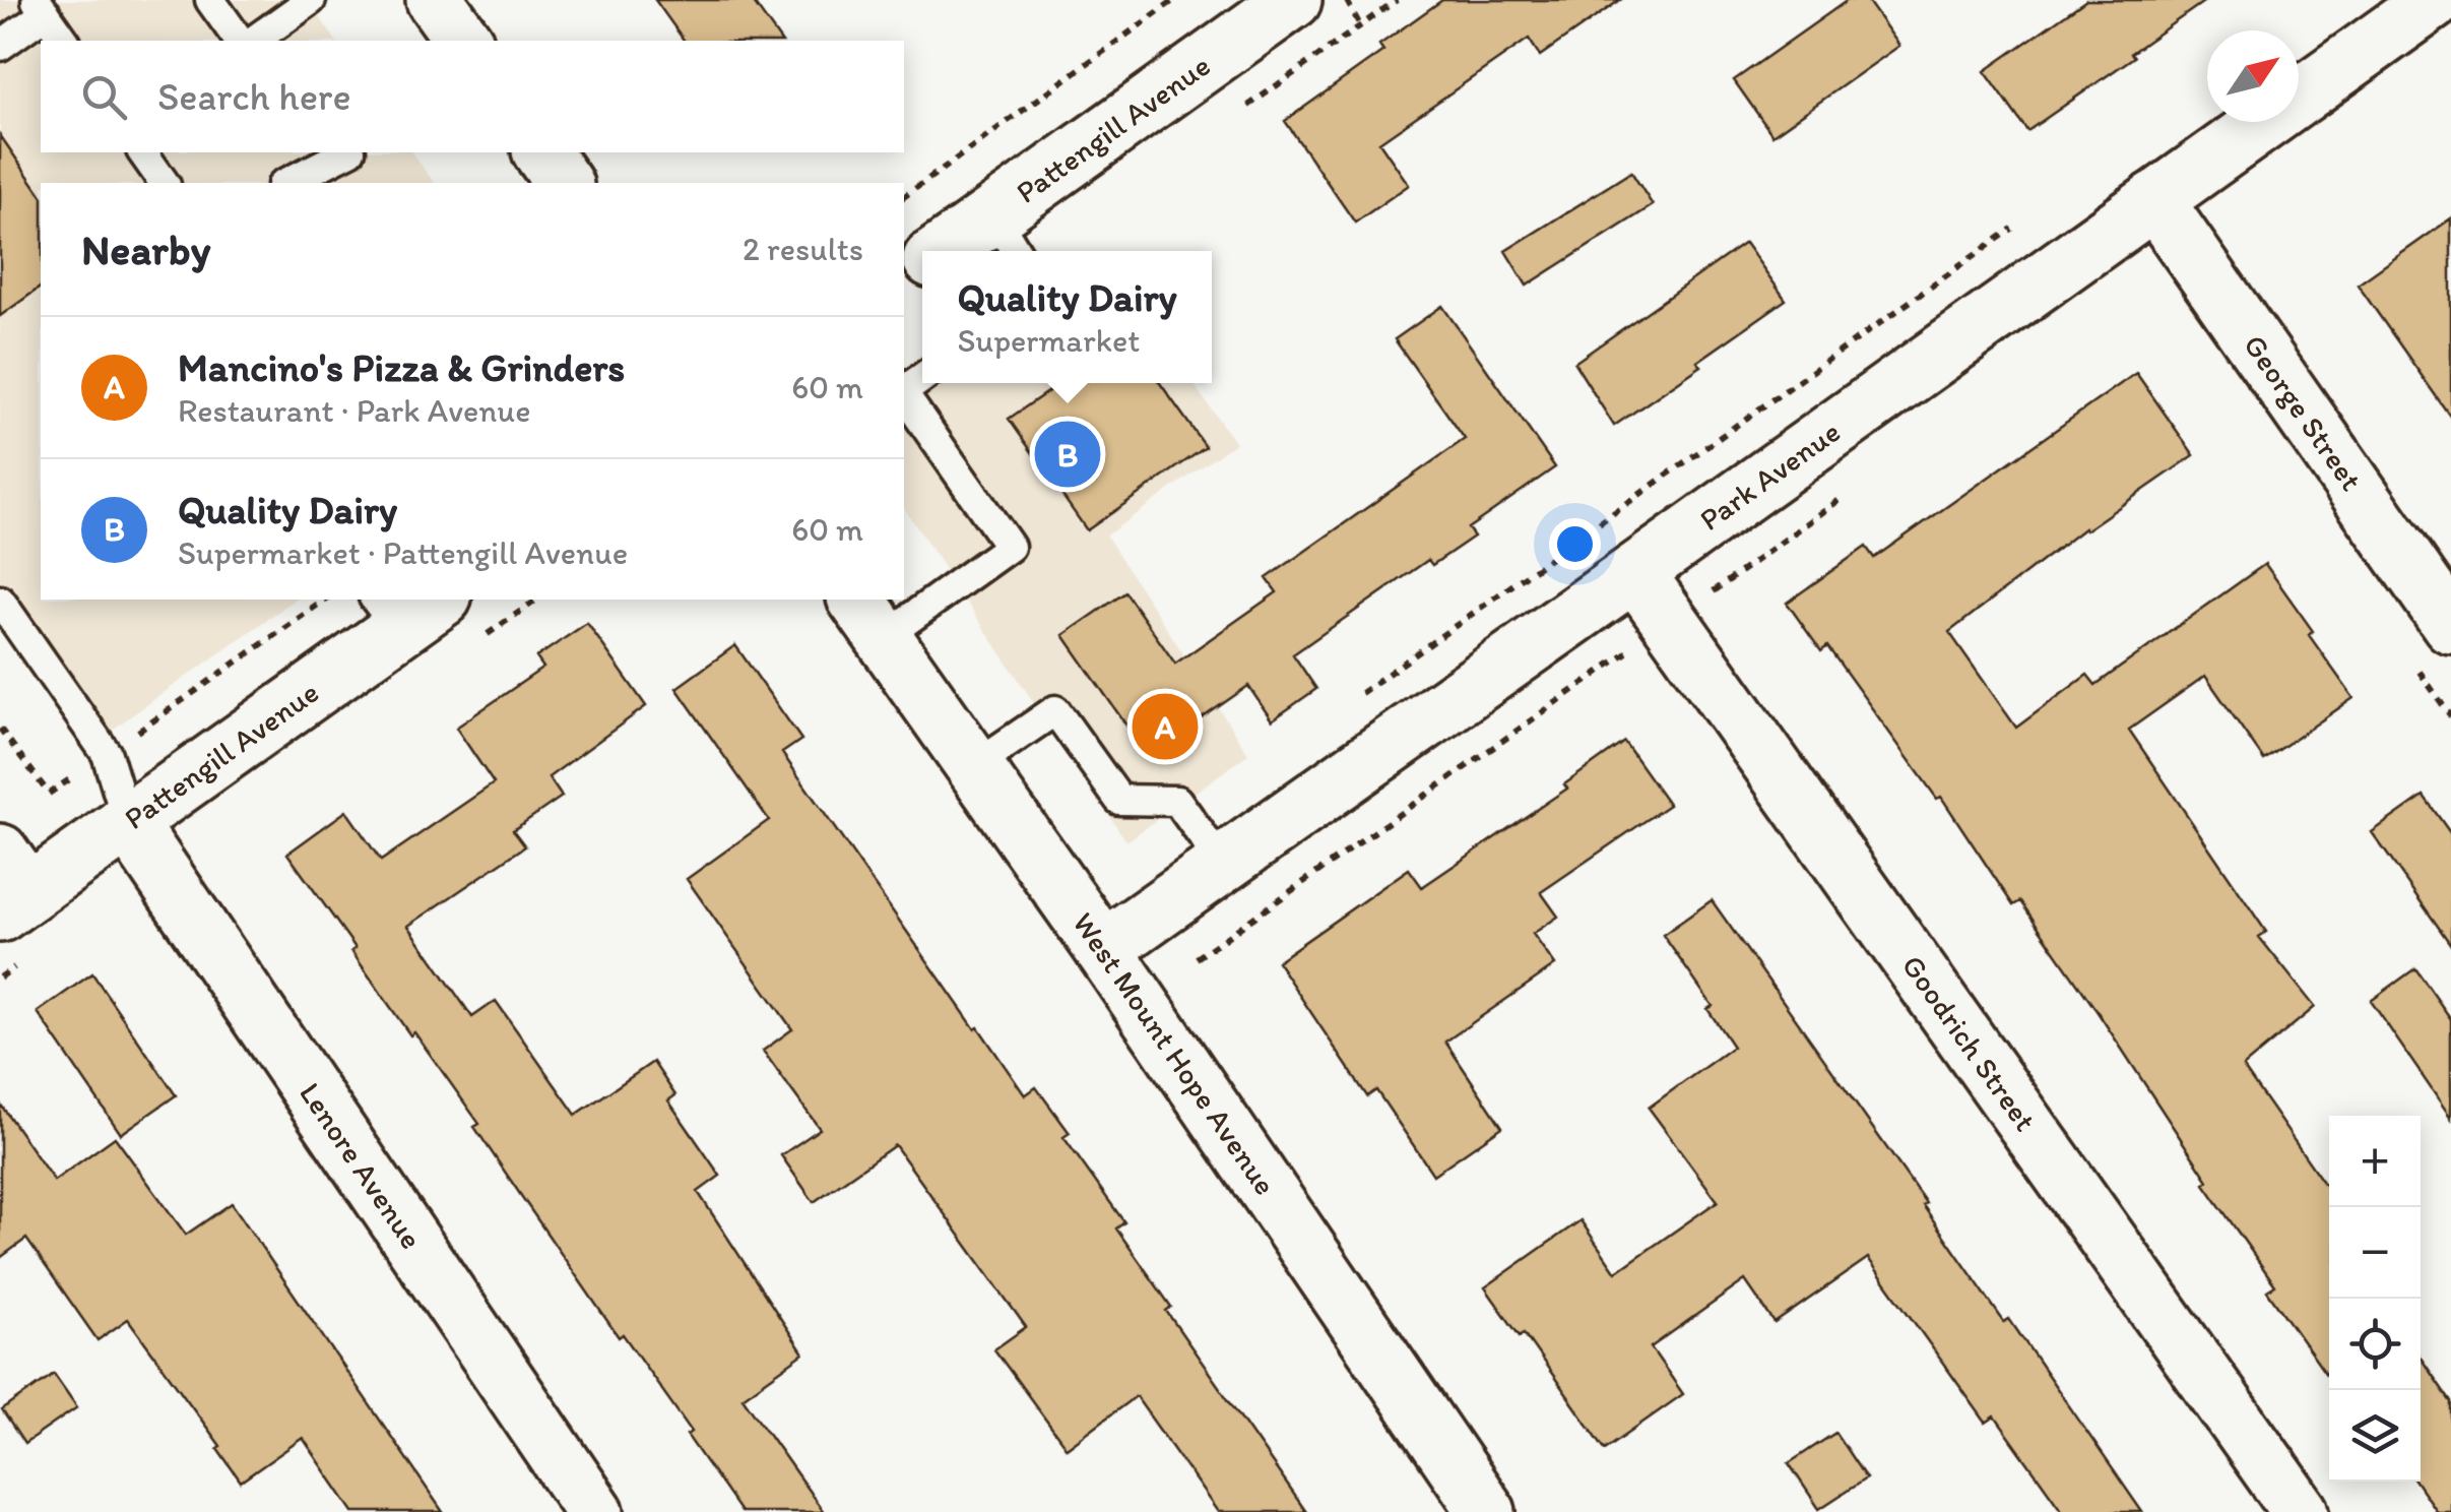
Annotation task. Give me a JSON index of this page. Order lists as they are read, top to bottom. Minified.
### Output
{"streets":{"street":["Pattengill Avenue","George Street","Park Avenue","Goodrich Street","West Mount Hope Avenue","Lenore Avenue"]},"crossings":[["Pattengill Avenue","Lenore Avenue"],["George Street","Park Avenue"],["Park Avenue","Goodrich Street"],["Park Avenue","West Mount Hope Avenue"]],"north":"top right","page":{"search":"Search here","heading":["Nearby","2 results"],"popup":["Quality Dairy","Supermarket"],"list":[{"mark":"A","name":"Mancino's Pizza & Grinders","note":"Restaurant · Park Avenue","value":"60 m"},{"mark":"B","name":"Quality Dairy","note":"Supermarket · Pattengill Avenue","value":"60 m"}],"pins":["B","A"],"map_buttons":["+","−"]}}
